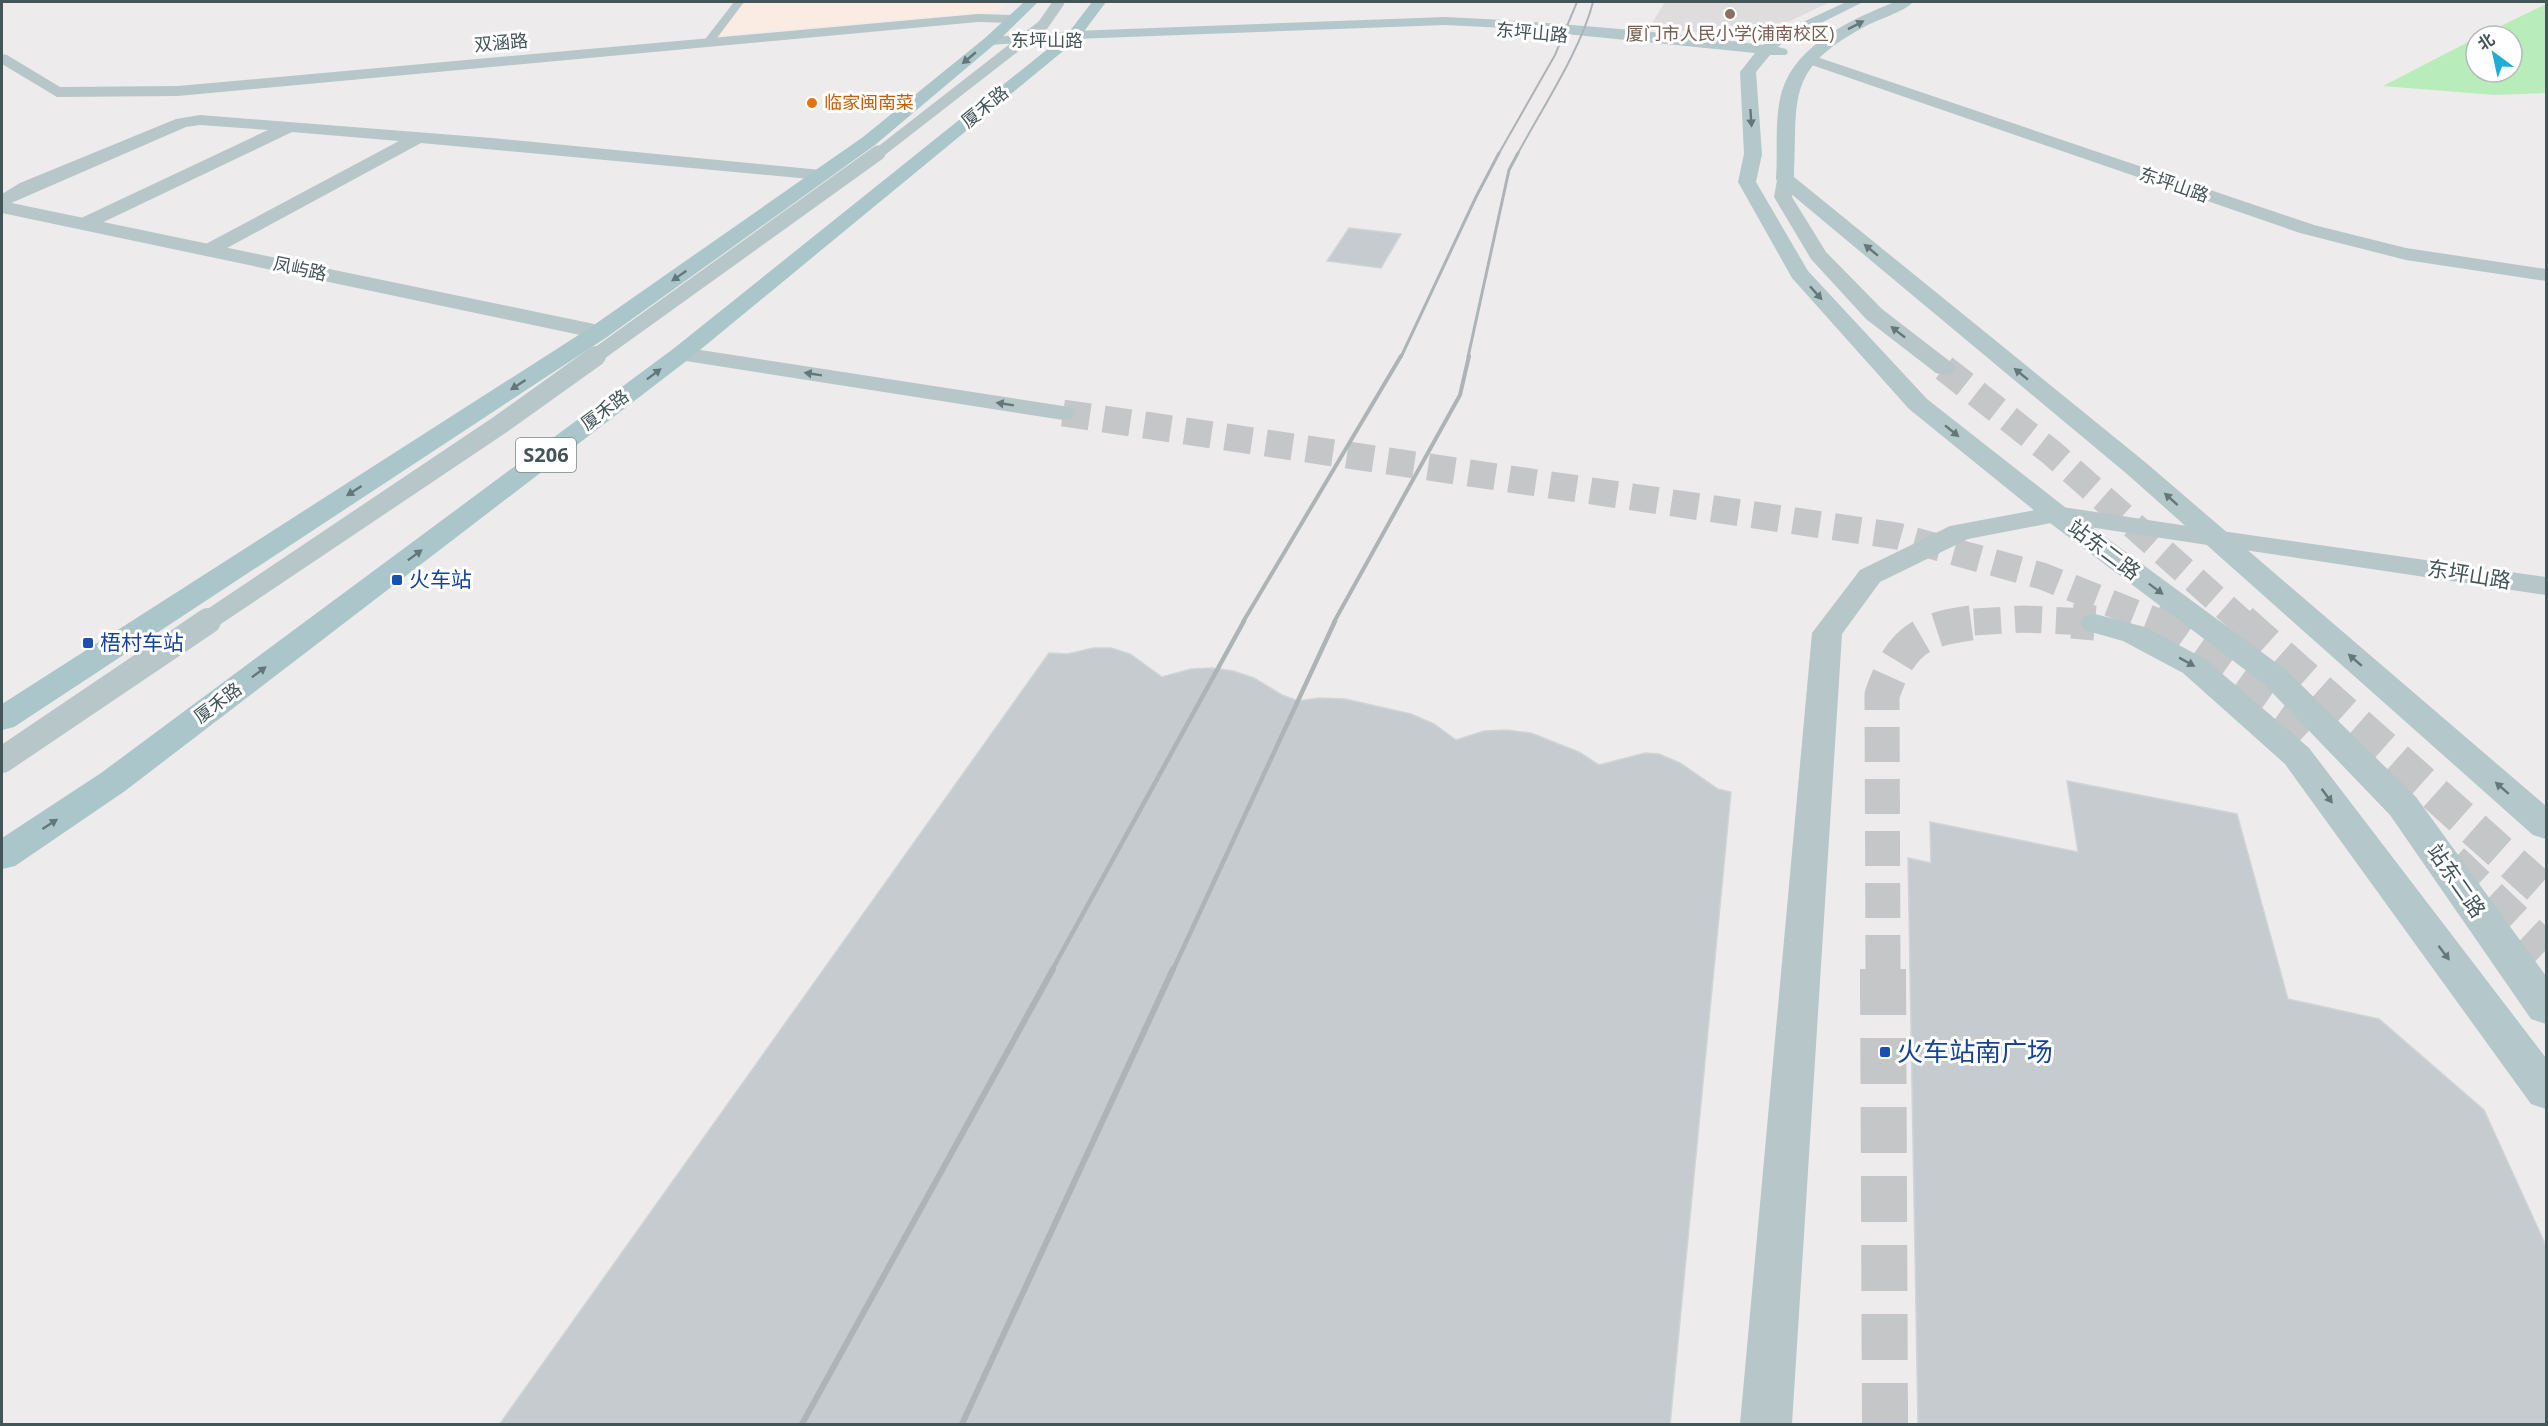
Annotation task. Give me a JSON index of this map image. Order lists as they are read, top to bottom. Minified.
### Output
{"streets":{"main road":["东坪山路","厦禾路","S206","站东二路"],"street":["双涵路","凤屿路"]},"crossings":[["东坪山路","厦禾路"],["东坪山路","站东二路"]],"places":{"other":["厦门市人民小学(浦南校区)","临家闽南菜"],"transit":["火车站","梧村车站","火车站南广场"]},"north":"top left"}
